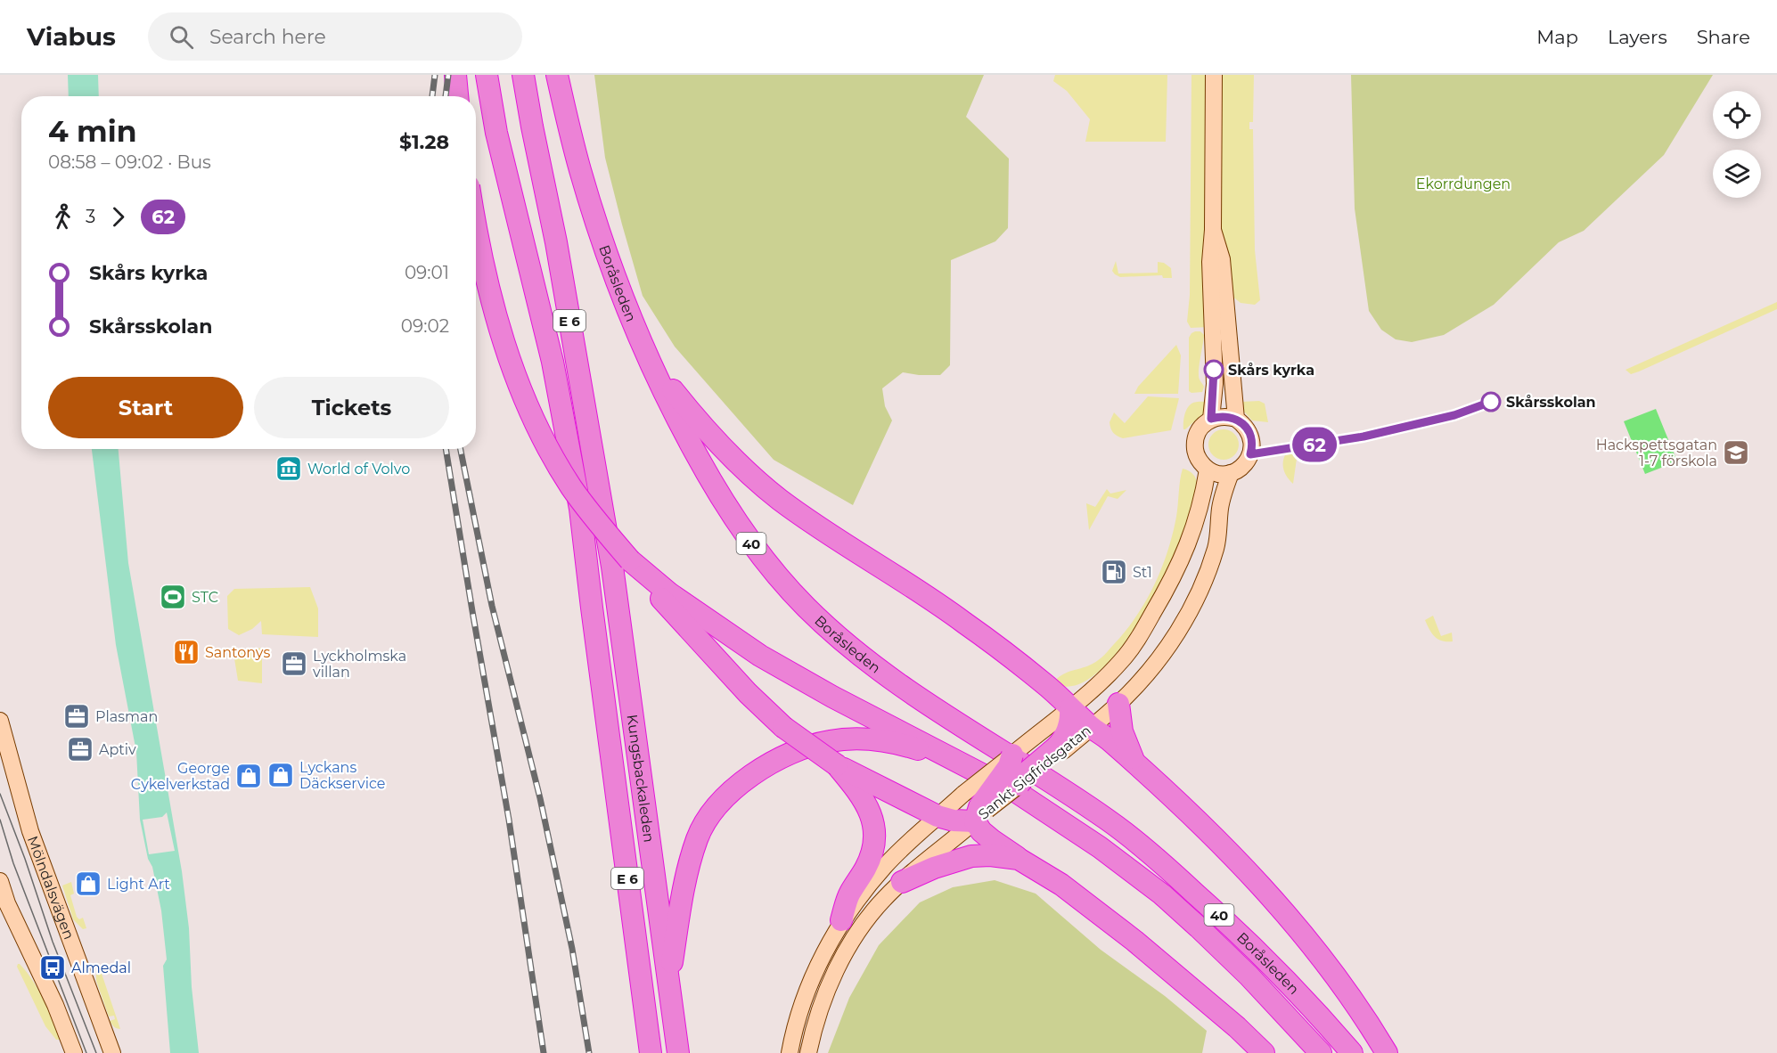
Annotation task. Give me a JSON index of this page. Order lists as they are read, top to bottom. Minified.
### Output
{"streets":{"highway":["Boråsleden","E 6","40","Kungsbackaleden"],"street":["Sankt Sigfridsgatan","Mölndalsvägen"]},"crossings":[["Boråsleden","E 6"],["Boråsleden","40"],["Boråsleden","Kungsbackaleden"],["E 6","40"],["E 6","Kungsbackaleden"],["40","Kungsbackaleden"]],"parks":["Ekorrdungen"],"places":{"other":["Skårs kyrka","Skårsskolan"],"school or university":["Hackspettsgatan 1-7 förskola"],"museum":["World of Volvo"],"fuel station":["St1"],"sports":["STC"],"restaurant":["Santonys"],"office":["Lyckholmska villan","Plasman","Aptiv"],"shop":["Lyckans Däckservice","George Cykelverkstad","Light Art"],"bus stop":["Almedal"]},"lines":["bus line 62"],"page":{"header":"Viabus","search":"Search here","nav":["Map","Layers","Share"],"on_map":"62","heading":["4 min","08:58 – 09:02 · Bus","$1.28"],"legs":["3","62"],"list":[{"name":"Skårs kyrka","value":"09:01"},{"name":"Skårsskolan","value":"09:02"}],"buttons":["Start","Tickets"]}}
